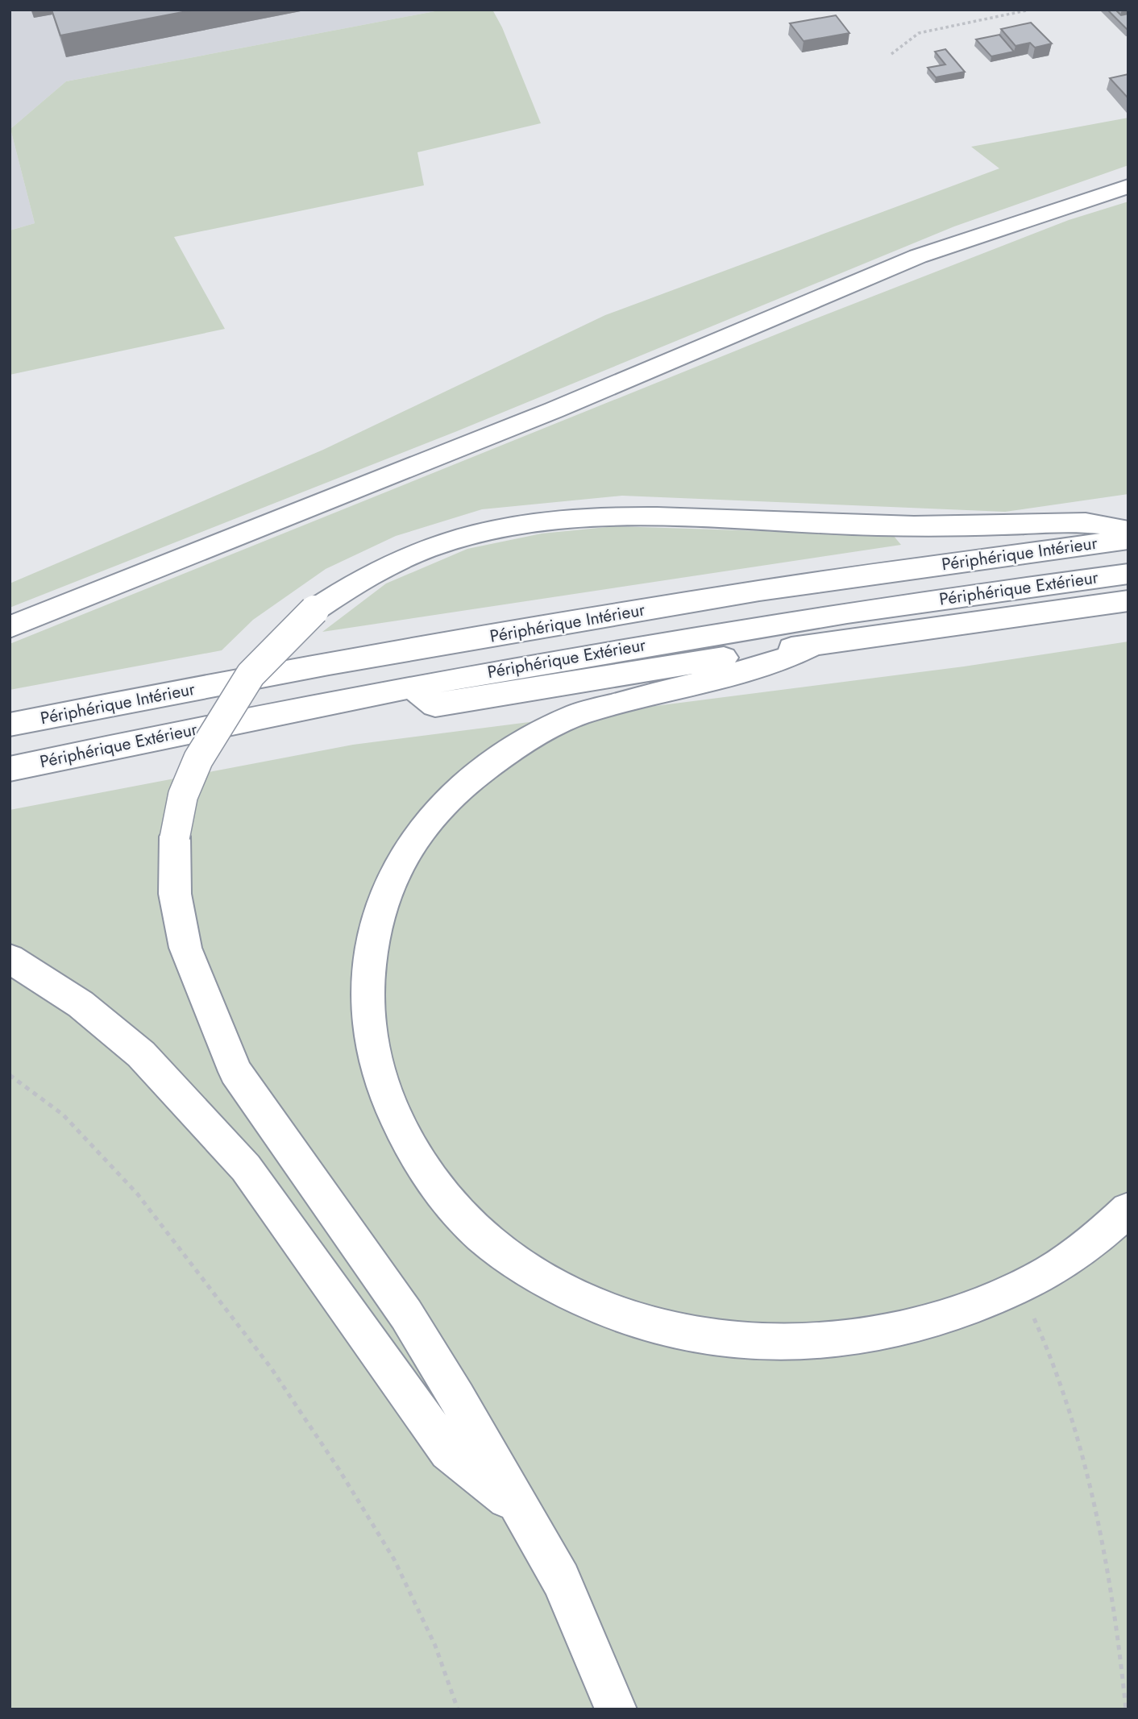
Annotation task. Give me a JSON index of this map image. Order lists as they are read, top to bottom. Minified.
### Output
{"streets":{"highway":["Périphérique Intérieur","Périphérique Extérieur"]}}
